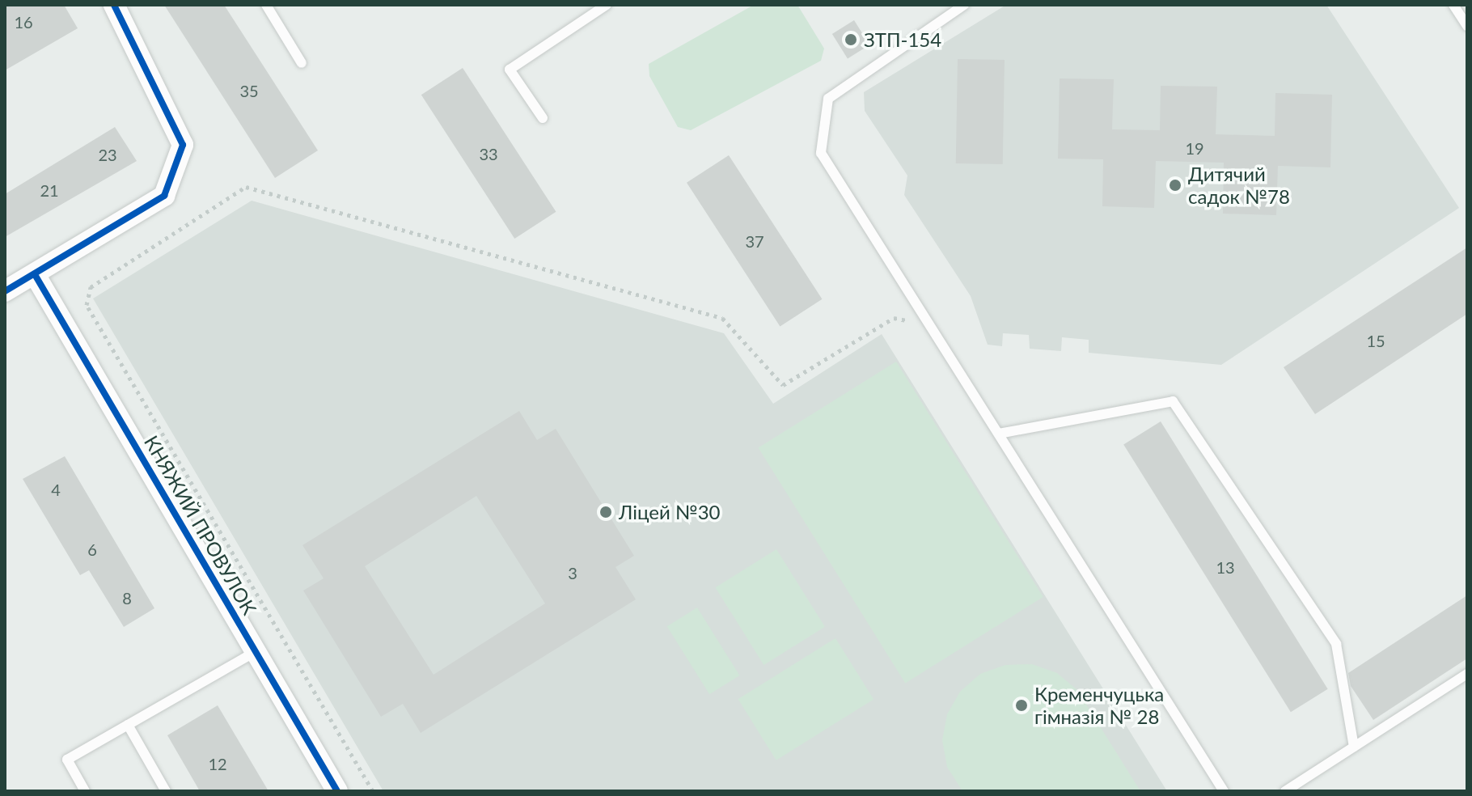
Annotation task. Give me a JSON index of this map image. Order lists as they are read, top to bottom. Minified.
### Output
{"streets":{"street":["КНЯЖИЙ ПРОВУЛОК"]},"places":["ЗТП-154","Дитячий садок №78","Ліцей №30","Кременчуцька гімназія № 28"],"house_numbers":["16","35","19","33","23","21","37","15","4","6","13","3","8","12"]}
